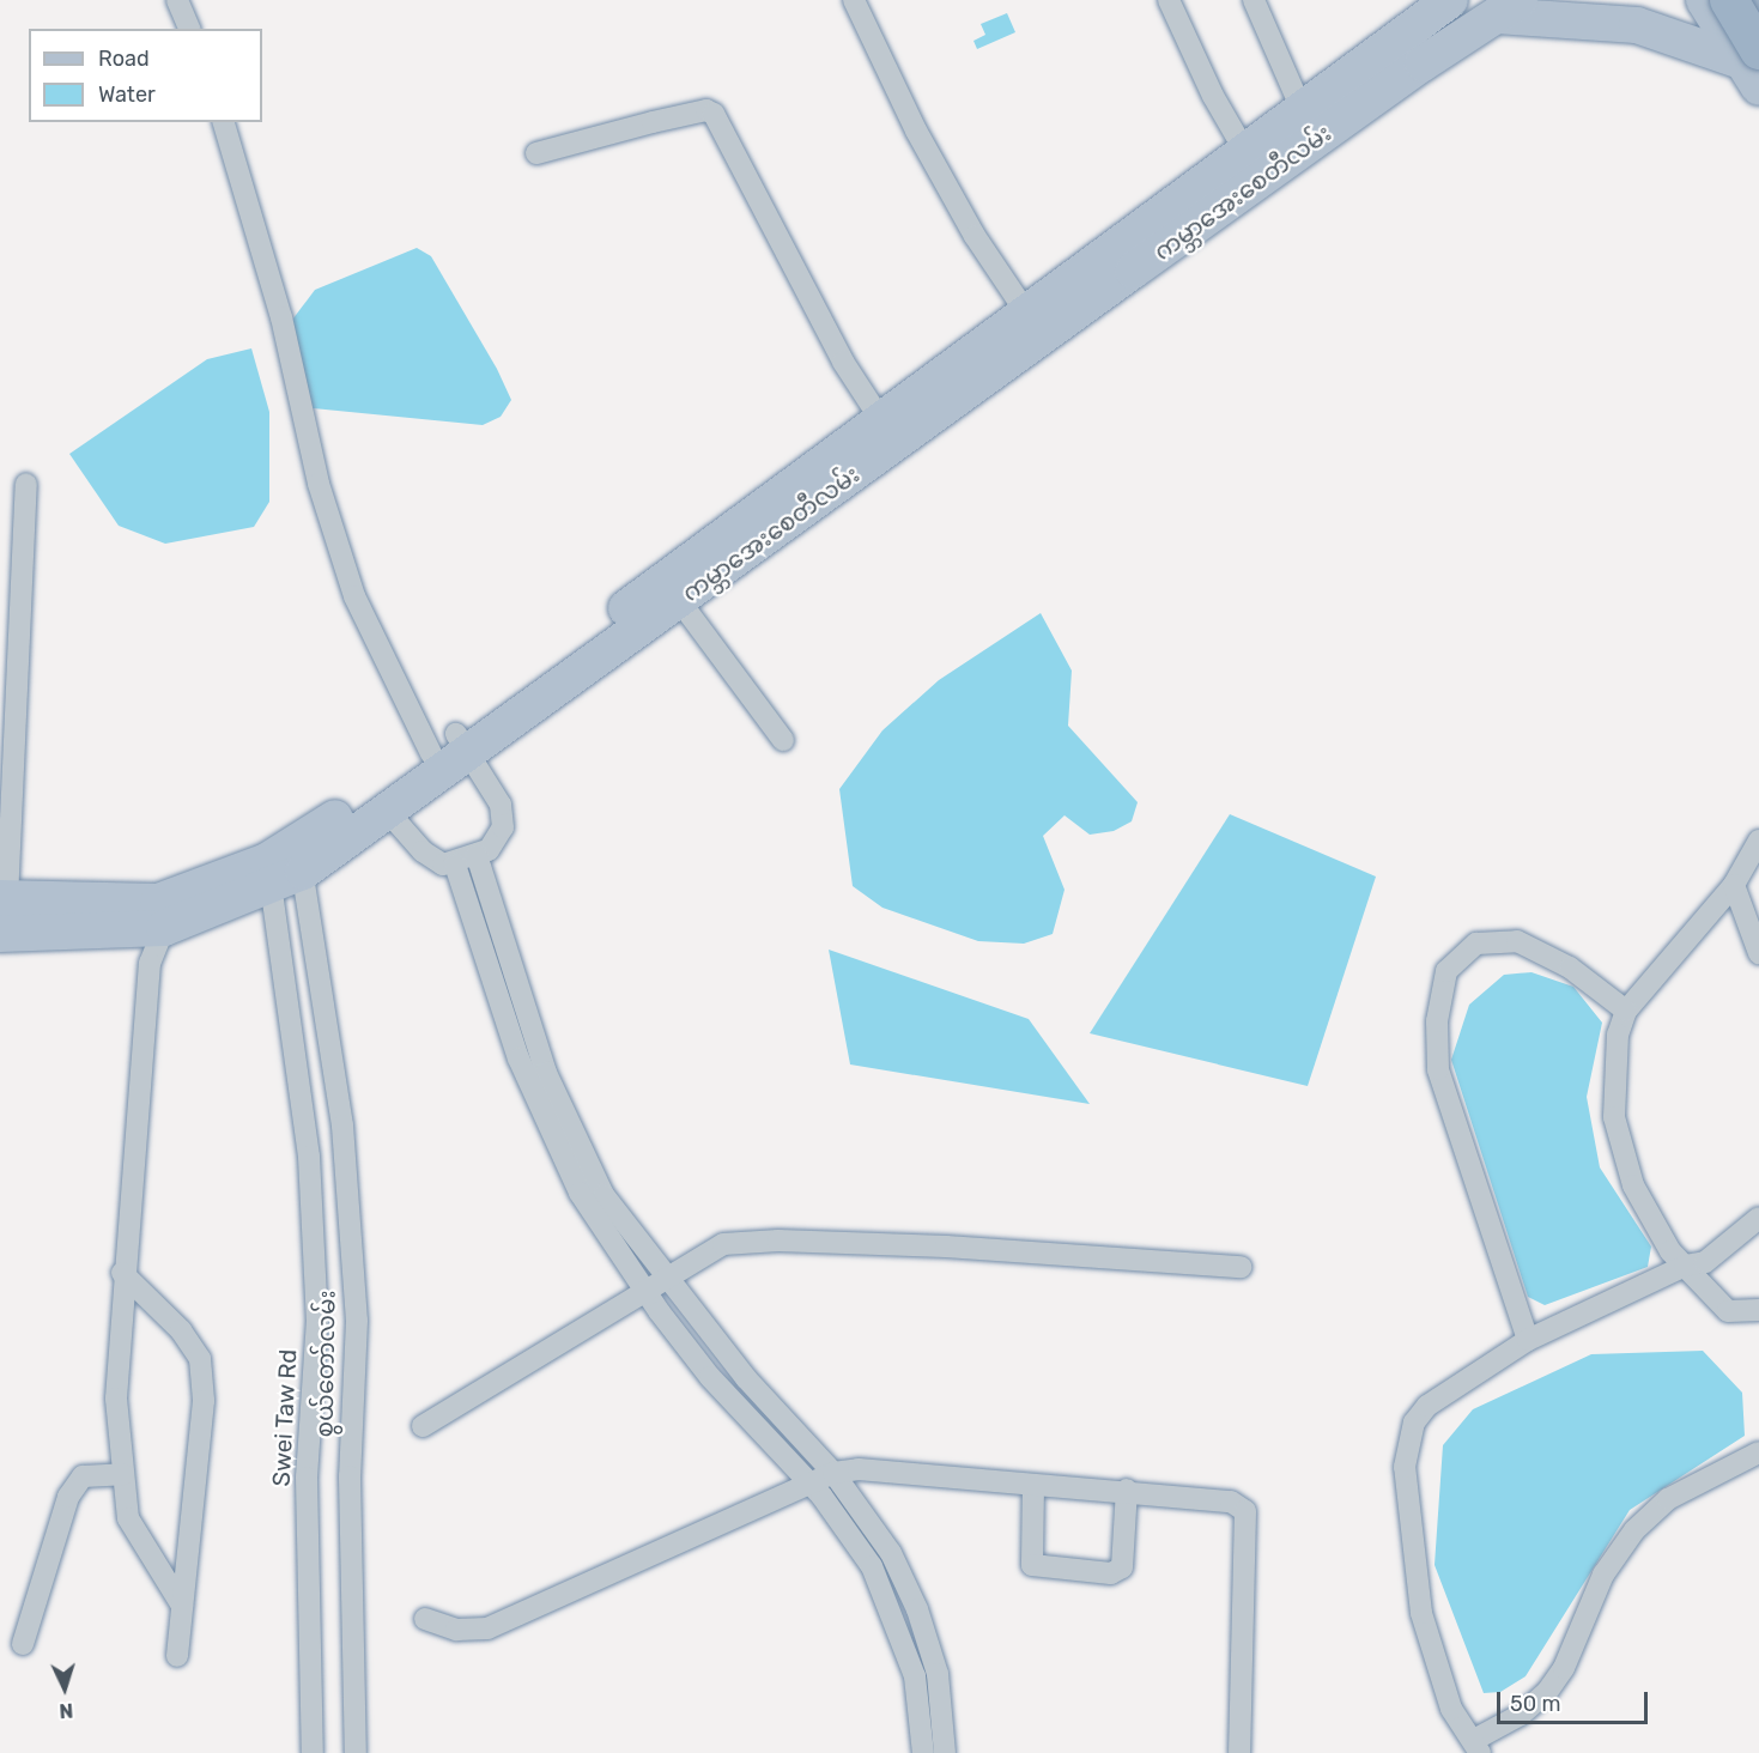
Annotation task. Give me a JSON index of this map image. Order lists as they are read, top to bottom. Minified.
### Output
{"streets":{"main road":["ကမ္ဘာအေးစေတီလမ်း"],"street":["စွယ်တော်လမ်း","Swei Taw Rd"]},"crossings":[["ကမ္ဘာအေးစေတီလမ်း","စွယ်တော်လမ်း"],["ကမ္ဘာအေးစေတီလမ်း","Swei Taw Rd"],["စွယ်တော်လမ်း","Swei Taw Rd"]],"legend":["Road","Water"],"scale_bar":"50 m","north":"bottom"}
